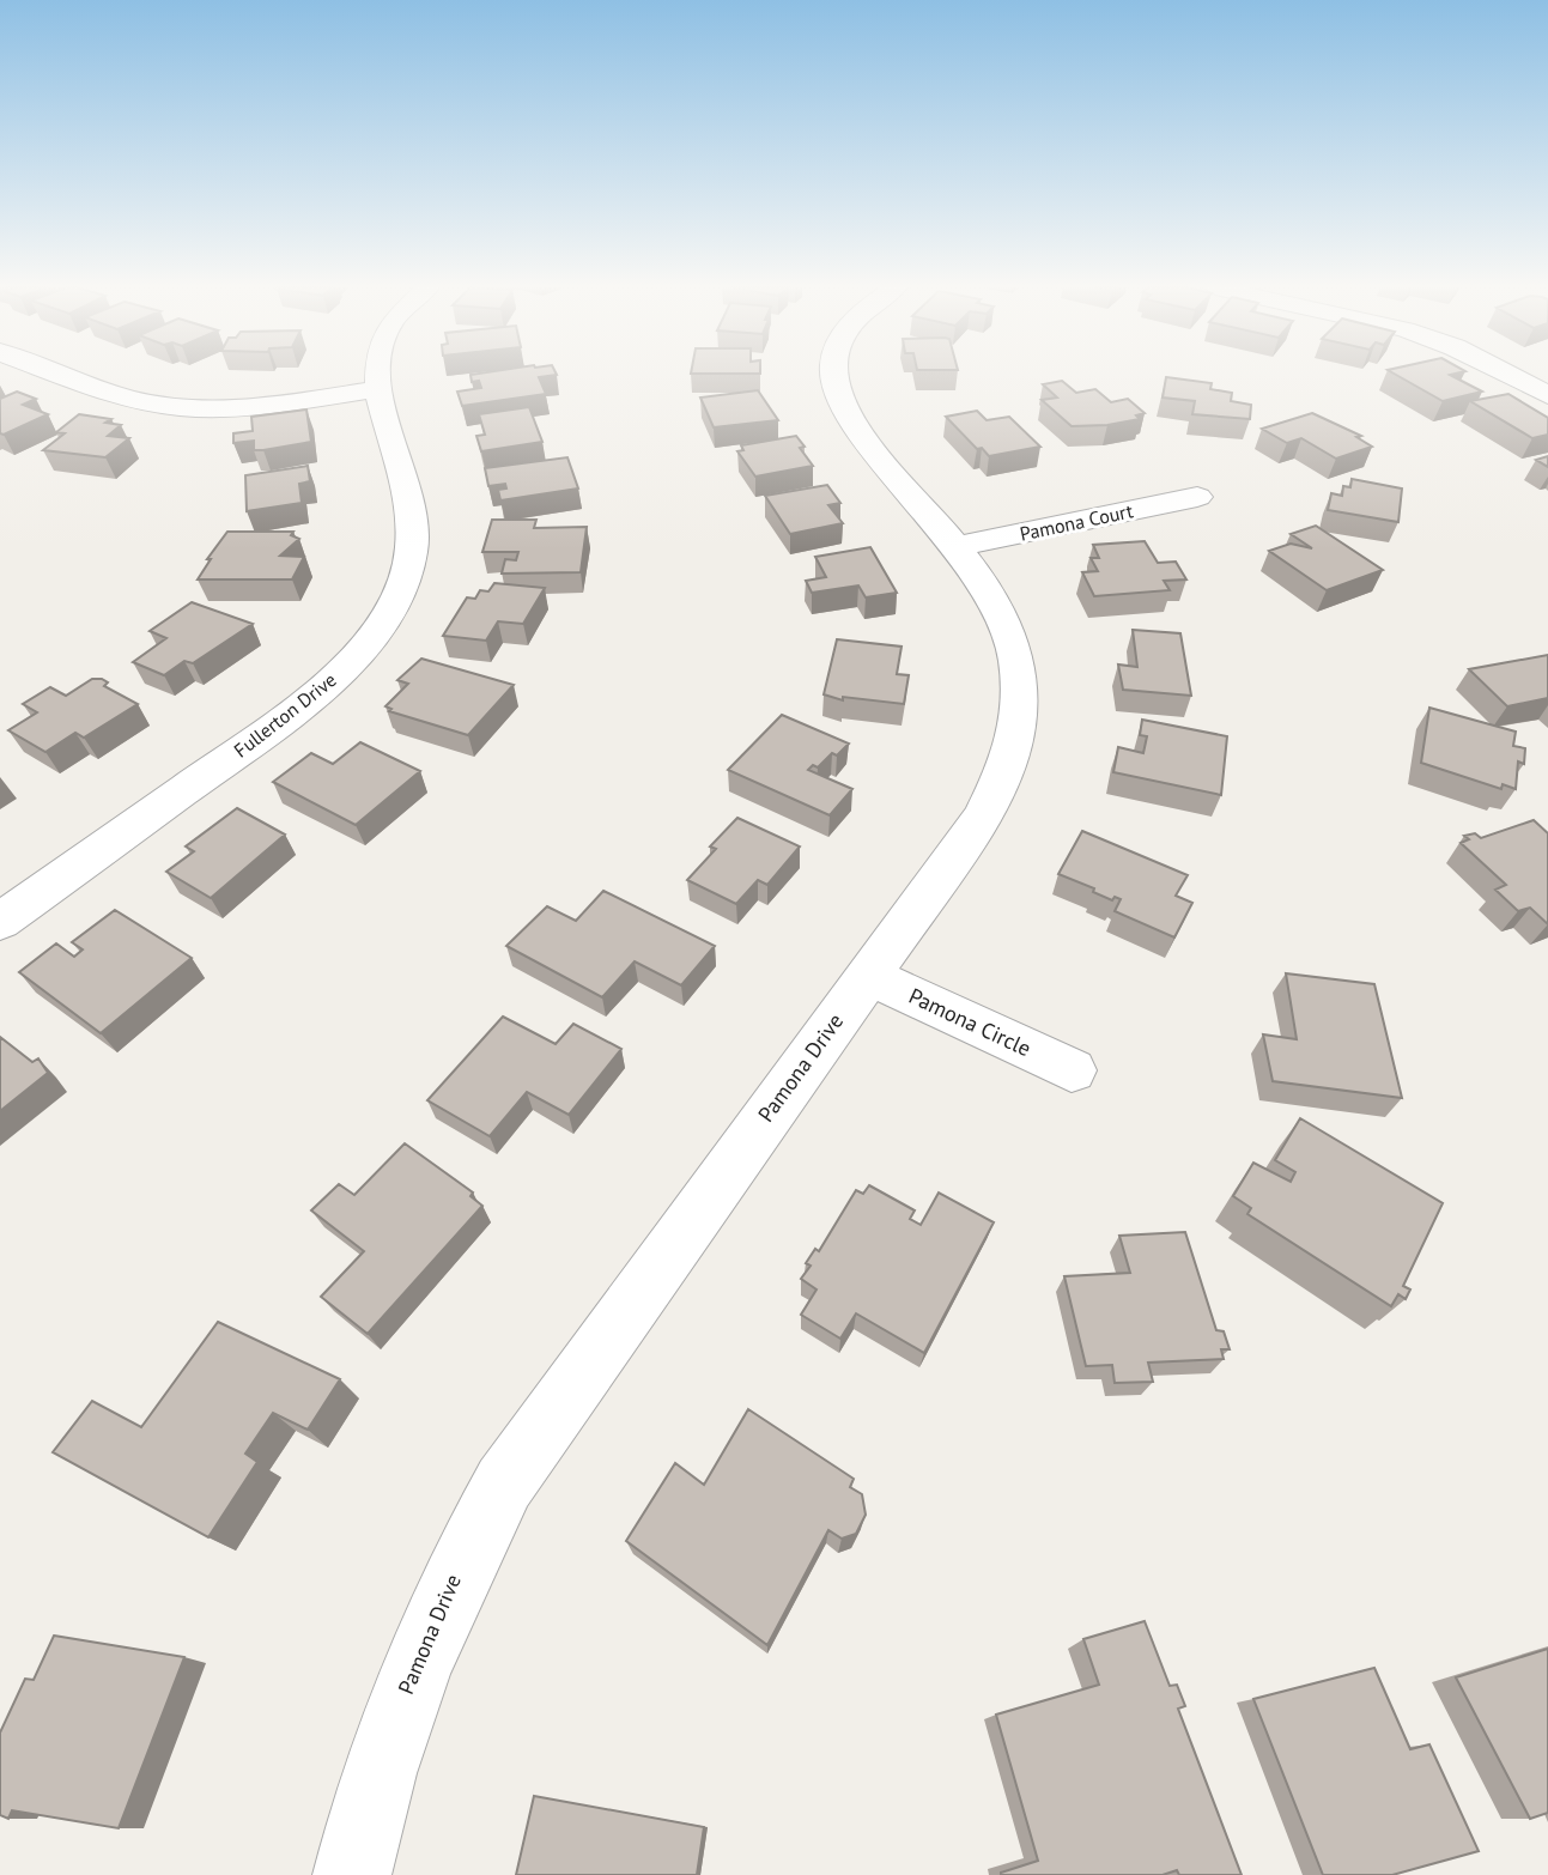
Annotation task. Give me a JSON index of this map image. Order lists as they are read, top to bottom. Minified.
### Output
{"streets":{"street":["Pamona Court","Fullerton Drive","Pamona Circle","Pamona Drive"]},"crossings":[["Pamona Court","Pamona Drive"],["Pamona Circle","Pamona Drive"]]}
